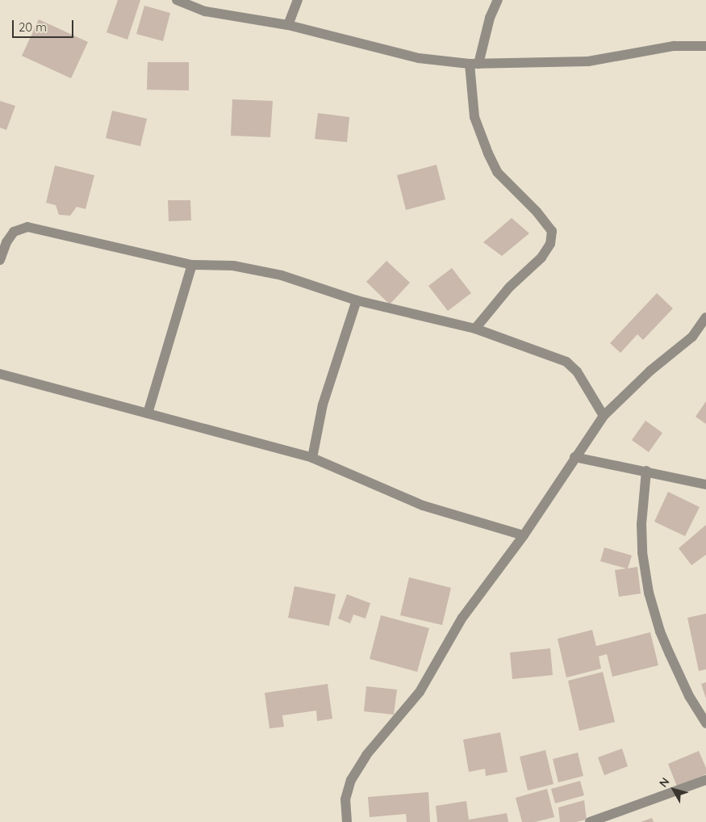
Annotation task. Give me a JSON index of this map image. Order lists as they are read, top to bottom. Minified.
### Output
{"scale_bar":"20 m","north":"top left"}
